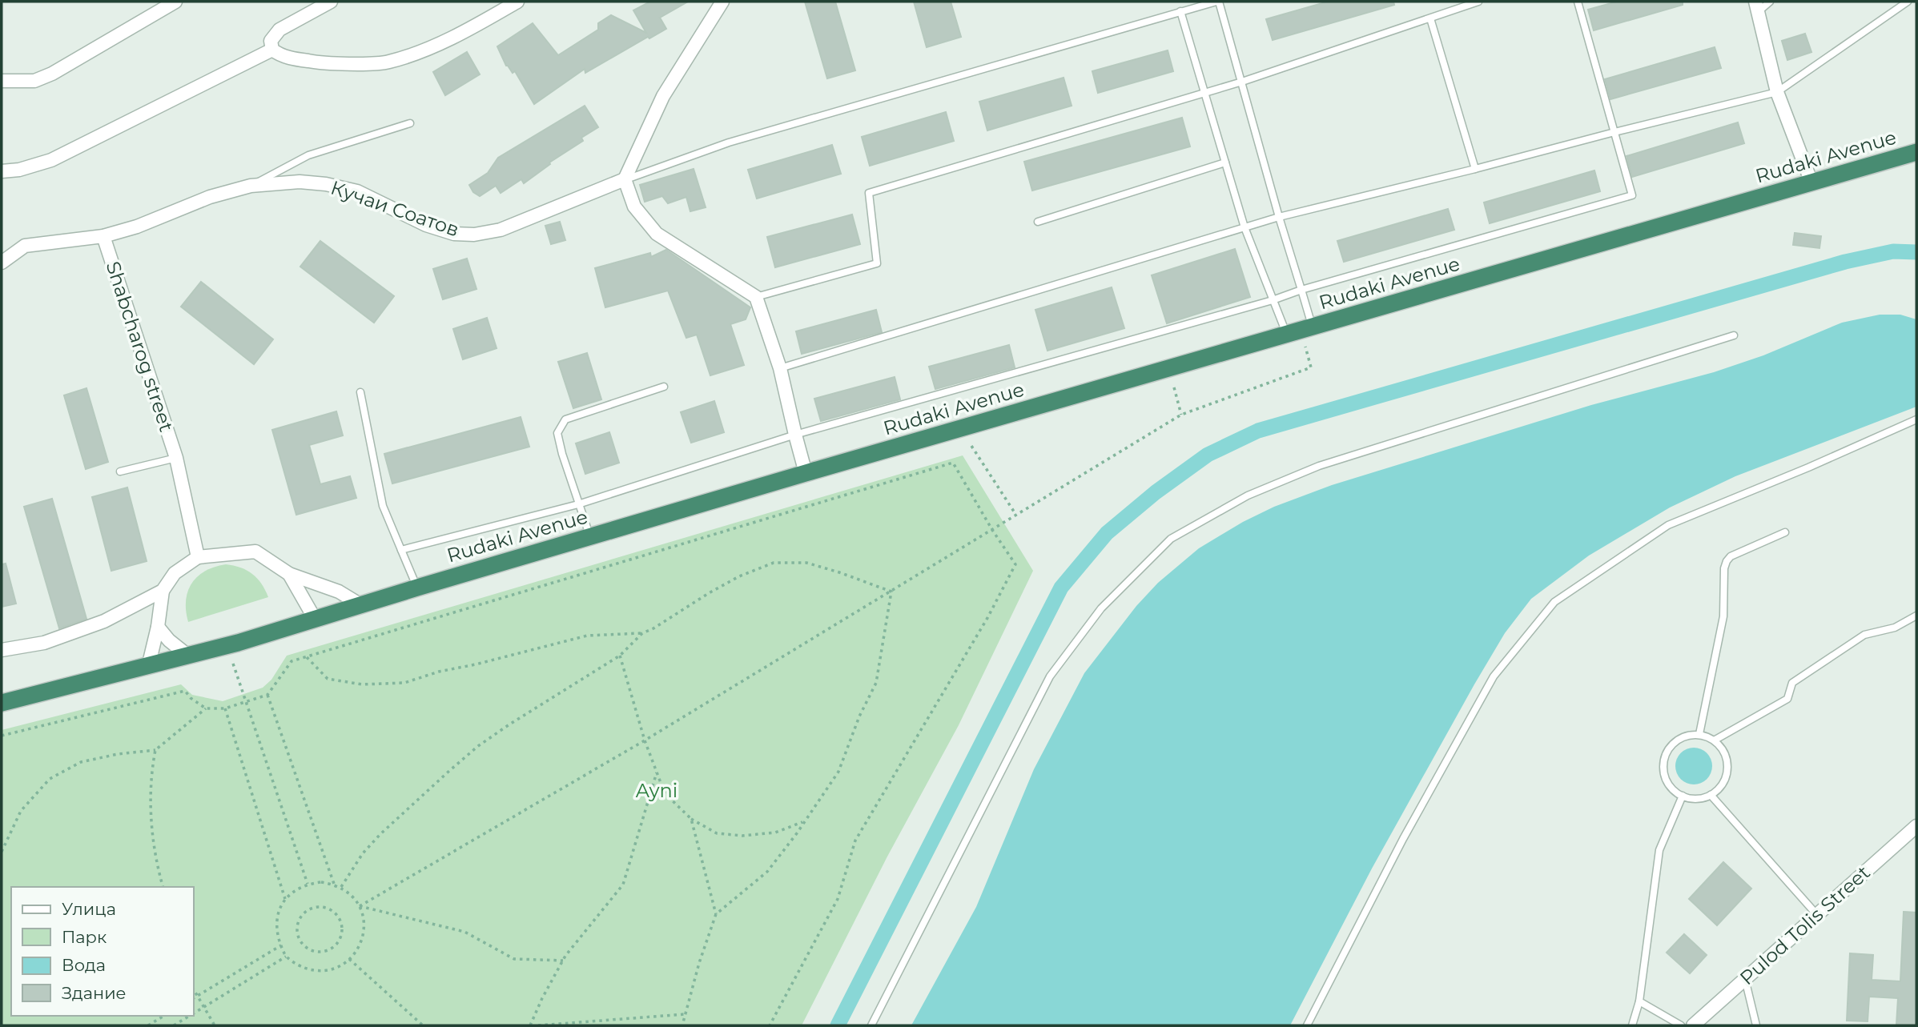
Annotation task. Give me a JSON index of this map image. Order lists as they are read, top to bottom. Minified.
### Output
{"streets":{"highway":["Rudaki Avenue"],"street":["Кучаи Соатов","Shabcharog street","Pulod Tolis Street"]},"crossings":[["Кучаи Соатов","Shabcharog street"]],"parks":["Ayni"],"legend":["Улица","Парк","Вода","Здание"]}
